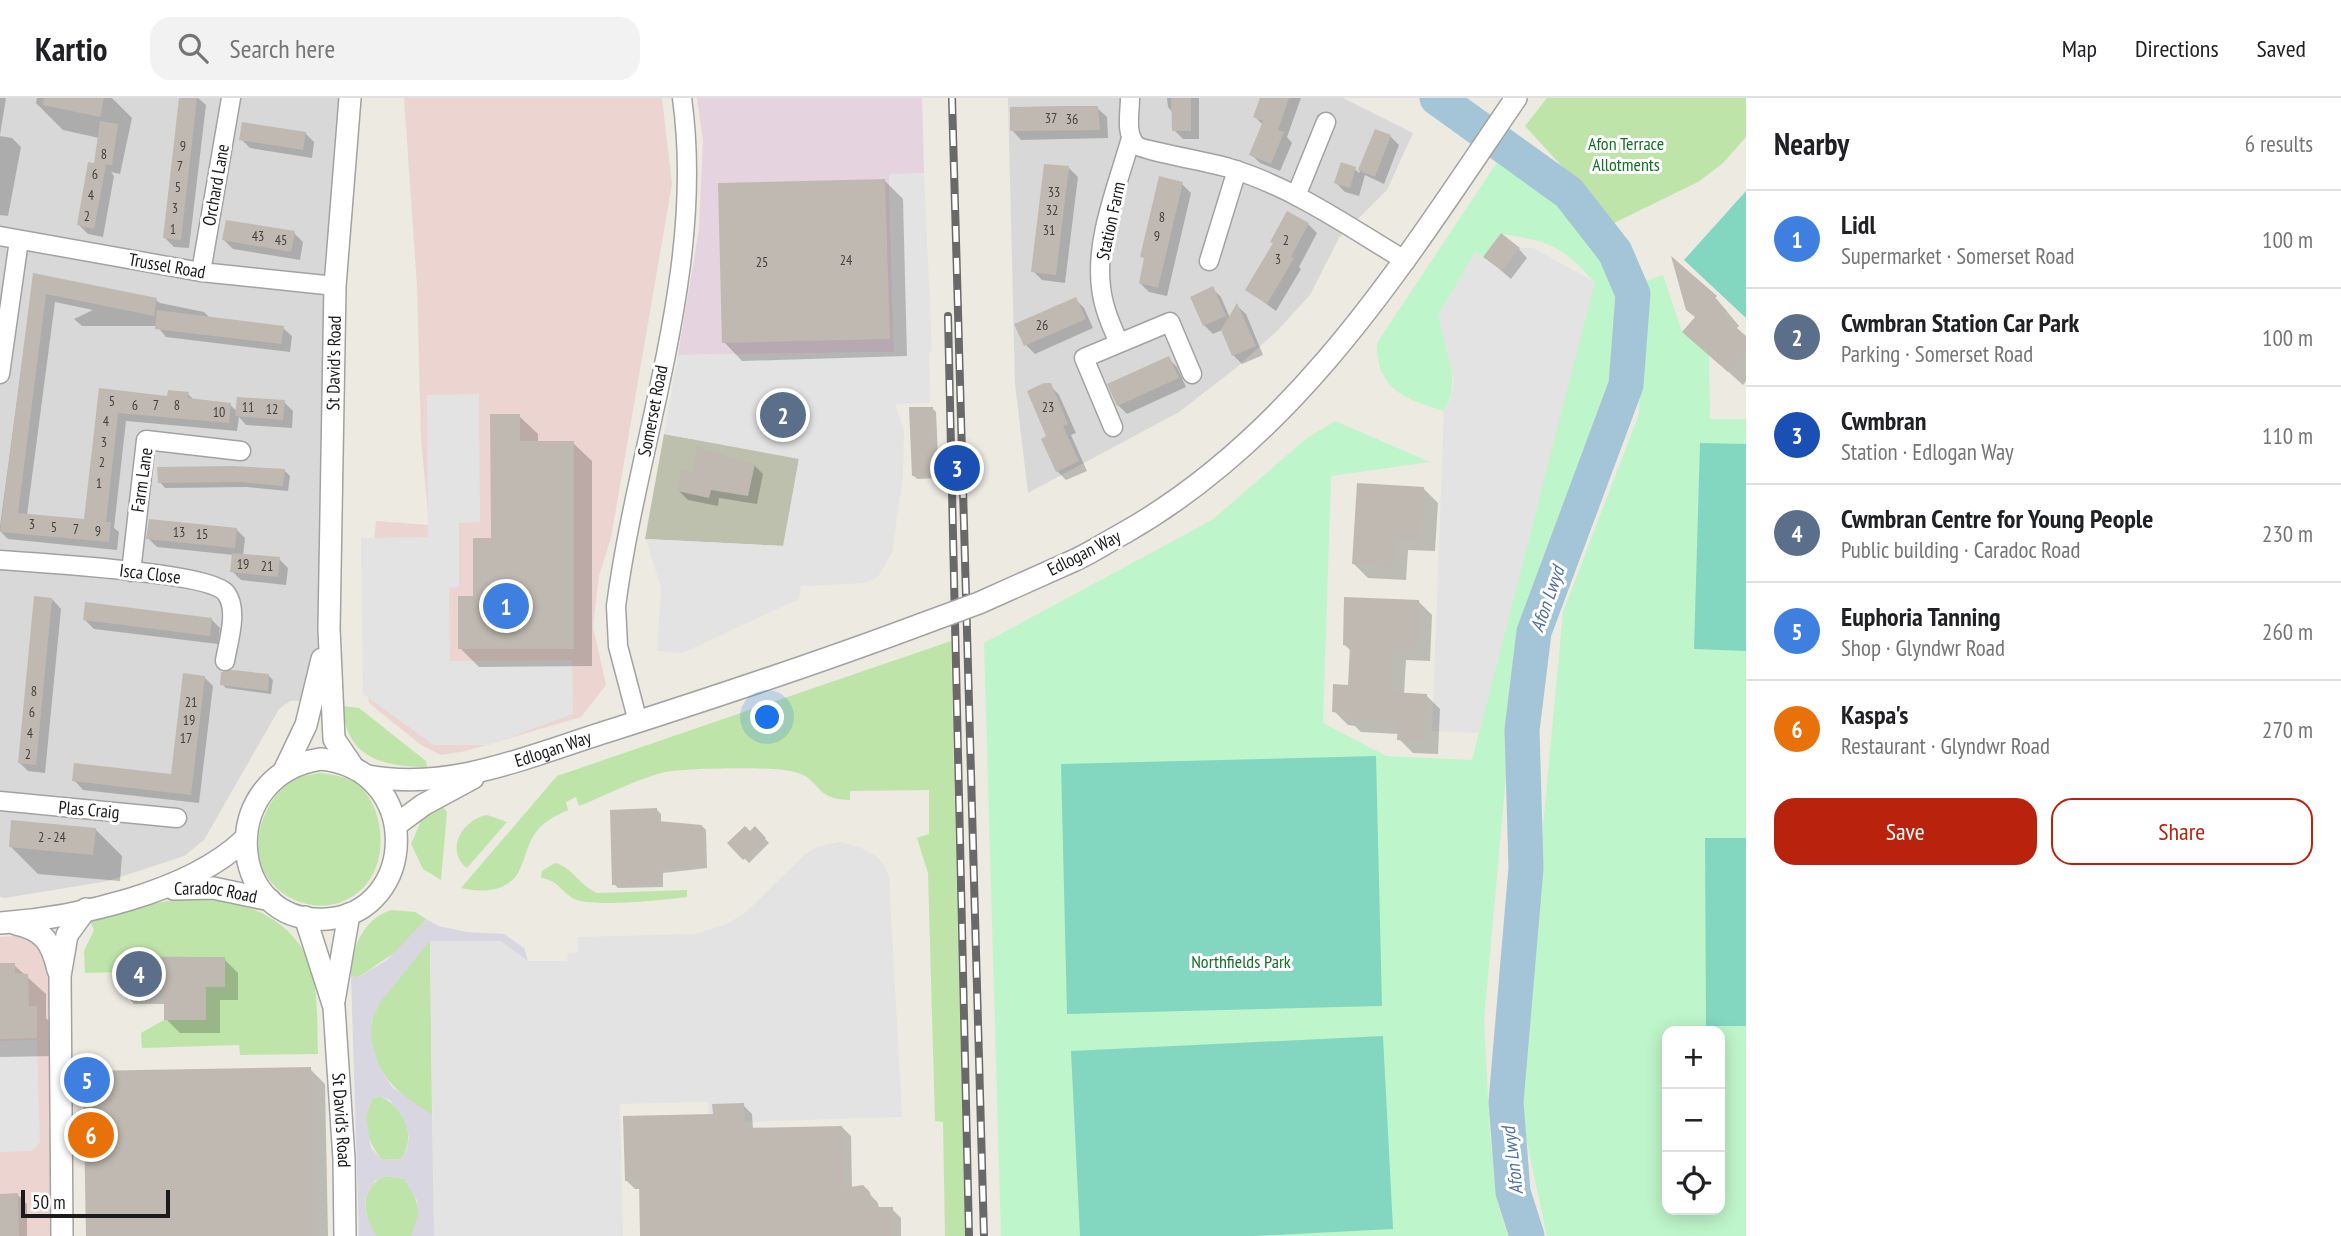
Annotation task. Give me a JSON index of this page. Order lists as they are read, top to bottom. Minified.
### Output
{"streets":{"street":["Orchard Lane","Station Farm","Trussel Road","St David's Road","Somerset Road","Farm Lane","Edlogan Way","Isca Close","Plas Craig","Caradoc Road"]},"crossings":[["Orchard Lane","Trussel Road"],["Trussel Road","St David's Road"],["St David's Road","Edlogan Way"],["St David's Road","Caradoc Road"],["Somerset Road","Edlogan Way"],["Farm Lane","Isca Close"],["Edlogan Way","Caradoc Road"]],"water":["Afon Lwyd"],"parks":["Afon Terrace Allotments","Northfields Park"],"house_numbers":["37","36","9","8","7","6","5","33","4","3","32","2","8","1","31","43","9","45","2","3","24","25","26","5","6","7","8","11","23","12","10","4","3","2","1","3","5","7","9","13","15","19","21","8","21","6","19","4","17","2","2 - 24"],"scale_bar":"50 m","page":{"header":"Kartio","search":"Search here","nav":["Map","Directions","Saved"],"heading":["Nearby","6 results"],"list":[{"mark":"1","name":"Lidl","note":"Supermarket · Somerset Road","value":"100 m"},{"mark":"2","name":"Cwmbran Station Car Park","note":"Parking · Somerset Road","value":"100 m"},{"mark":"3","name":"Cwmbran","note":"Station · Edlogan Way","value":"110 m"},{"mark":"4","name":"Cwmbran Centre for Young People","note":"Public building · Caradoc Road","value":"230 m"},{"mark":"5","name":"Euphoria Tanning","note":"Shop · Glyndwr Road","value":"260 m"},{"mark":"6","name":"Kaspa's","note":"Restaurant · Glyndwr Road","value":"270 m"}],"pins":["2","3","1","4","5","6"],"buttons":["Save","Share"],"map_buttons":["+","−"],"scale":"50 m"}}
